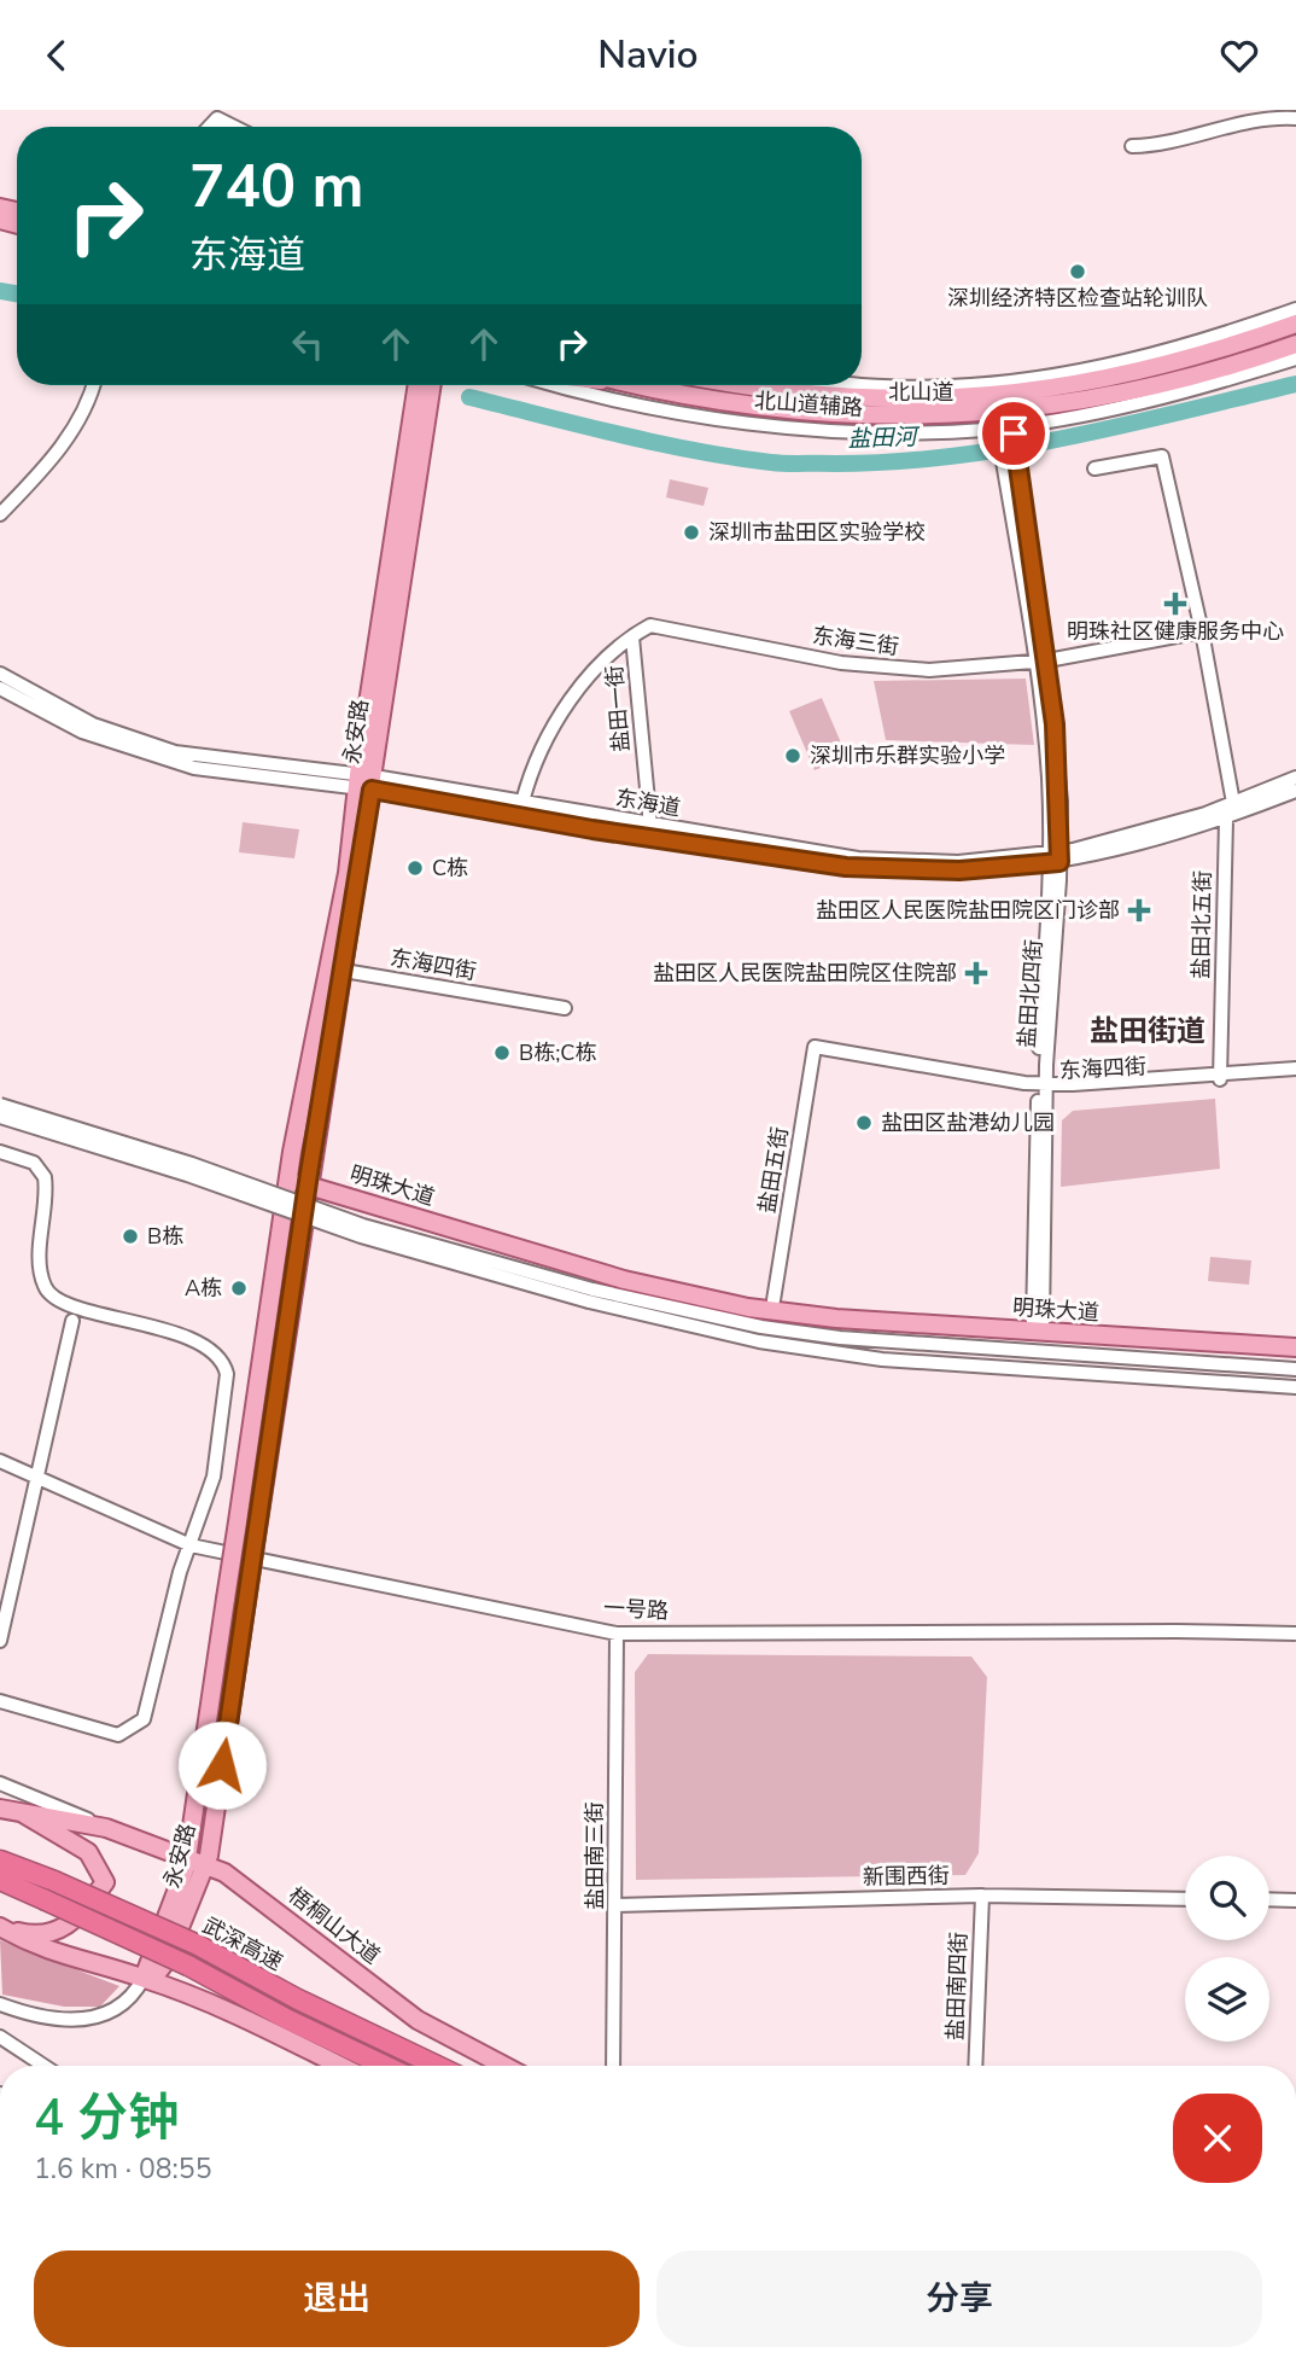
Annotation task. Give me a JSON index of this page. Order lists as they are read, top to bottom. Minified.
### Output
{"streets":{"highway":["武深高速"],"main road":["北山道","永安路","明珠大道","梧桐山大道"],"street":["北山道辅路","东海三街","盐田一街","东海道","盐田北五街","东海四街","盐田北四街","盐田五街","一号路","盐田南三街","新围西街","盐田南四街"]},"crossings":[["北山道","北山道辅路"],["东海三街","盐田一街"],["东海三街","盐田北四街"],["盐田一街","东海道"],["永安路","东海道"],["永安路","东海四街"],["永安路","明珠大道"],["永安路","梧桐山大道"],["东海道","盐田北五街"],["东海道","盐田北四街"],["盐田北五街","东海四街"],["东海四街","盐田北四街"],["东海四街","盐田五街"],["盐田北四街","明珠大道"],["盐田五街","明珠大道"],["一号路","盐田南三街"],["盐田南三街","新围西街"],["新围西街","盐田南四街"]],"districts":["盐田街道"],"water":["盐田河"],"places":{"other":["深圳经济特区检查站轮训队","深圳市盐田区实验学校","深圳市乐群实验小学","C栋","B栋;C栋","盐田区盐港幼儿园","B栋","A栋"],"health":["明珠社区健康服务中心","盐田区人民医院盐田院区门诊部","盐田区人民医院盐田院区住院部"]},"page":{"header":"Navio","turn":["740 m","东海道"],"heading":["4 分钟","1.6 km · 08:55"],"buttons":["退出","分享"]}}
